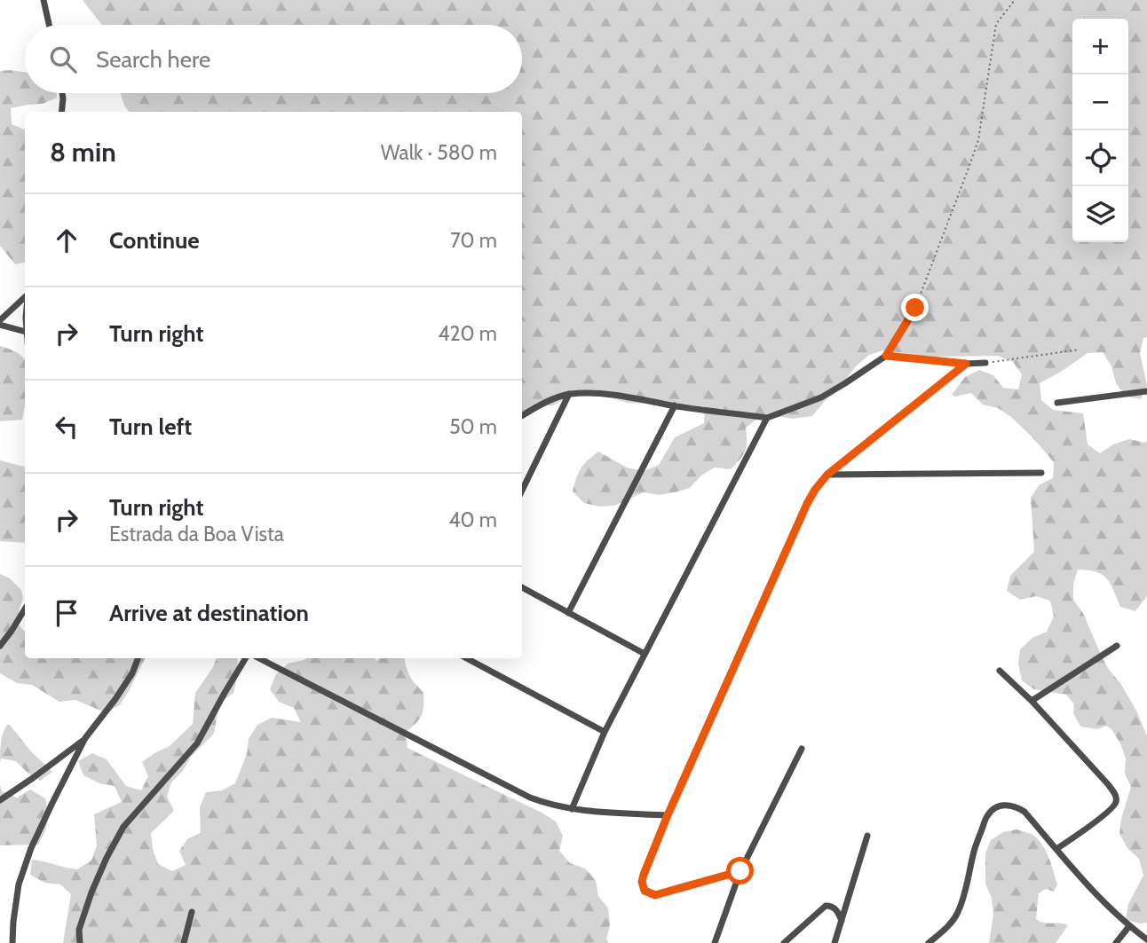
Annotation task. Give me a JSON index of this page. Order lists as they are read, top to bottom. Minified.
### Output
{"page":{"map_buttons":["+","−"],"search":"Search here","heading":["8 min","Walk · 580 m"],"list":[["Continue","70 m"],["Turn right","420 m"],["Turn left","50 m"],["Turn right","Estrada da Boa Vista","40 m"],"Arrive at destination"]}}
